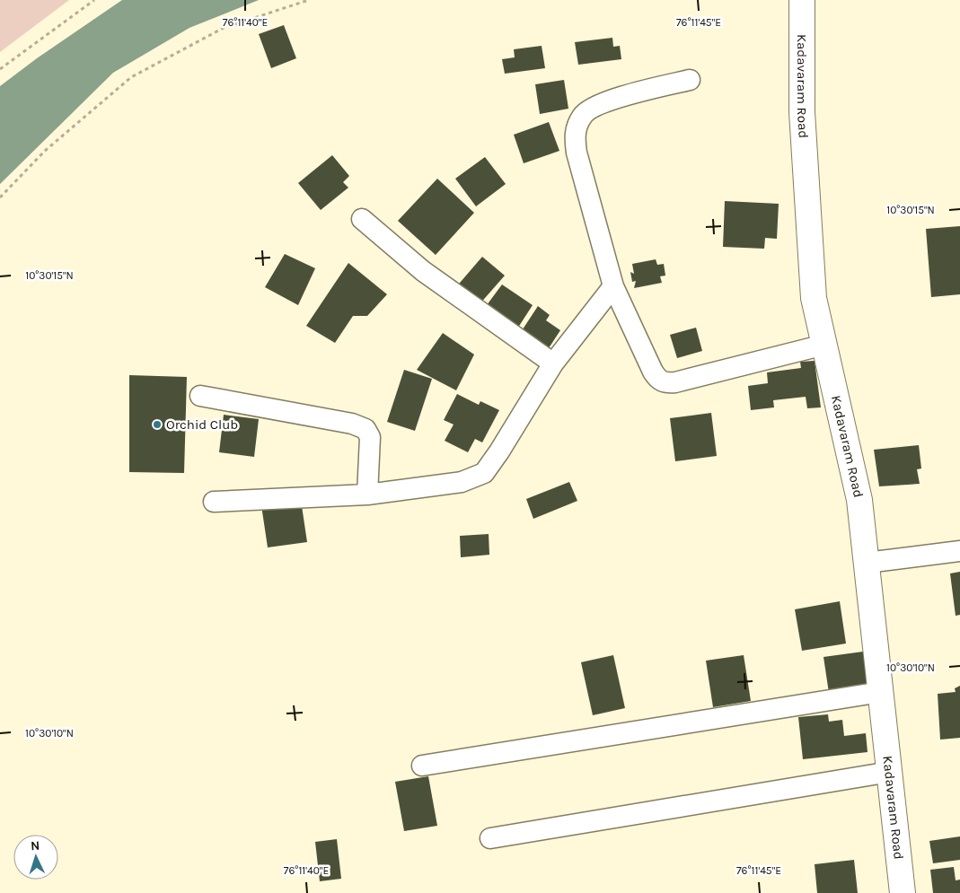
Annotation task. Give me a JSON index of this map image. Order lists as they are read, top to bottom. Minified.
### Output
{"streets":{"main road":["Kadavaram Road"]},"places":["Orchid Club"],"north":"top","coordinates":["76°11'40\"E","76°11'45\"E","10°30'15\"N","10°30'10\"N"]}
